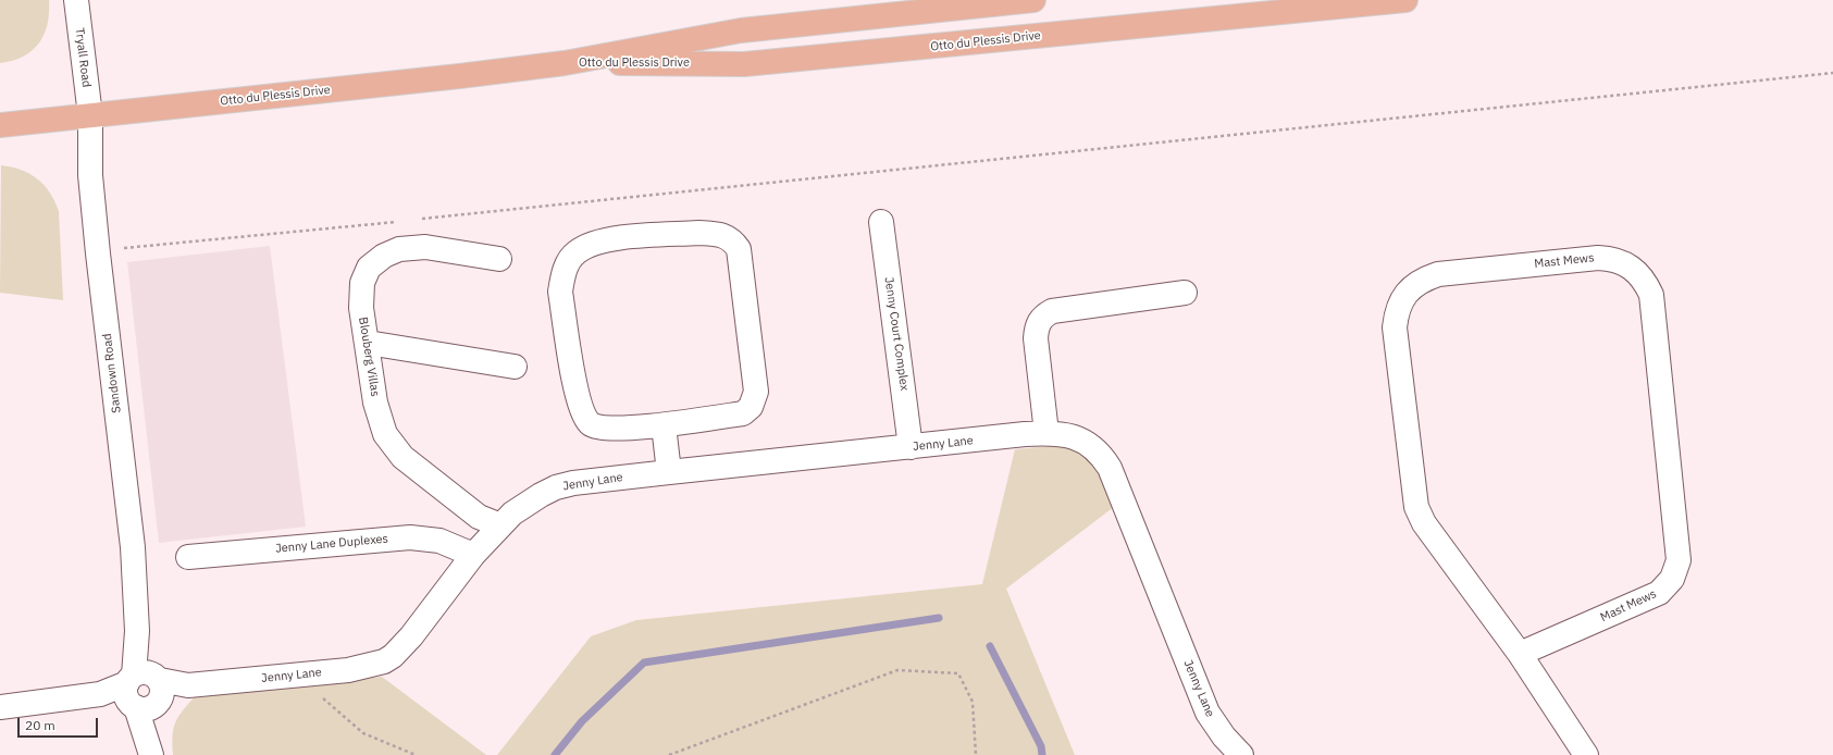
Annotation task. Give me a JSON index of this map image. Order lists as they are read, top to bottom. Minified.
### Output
{"streets":{"main road":["Otto du Plessis Drive"],"street":["Tryall Road","Mast Mews","Jenny Court Complex","Blouberg Villas","Sandown Road","Jenny Lane","Jenny Lane Duplexes"]},"crossings":[["Otto du Plessis Drive","Tryall Road"],["Otto du Plessis Drive","Sandown Road"],["Tryall Road","Sandown Road"],["Jenny Court Complex","Jenny Lane"],["Blouberg Villas","Jenny Lane"],["Sandown Road","Jenny Lane"],["Jenny Lane","Jenny Lane Duplexes"]],"scale_bar":"20 m"}
